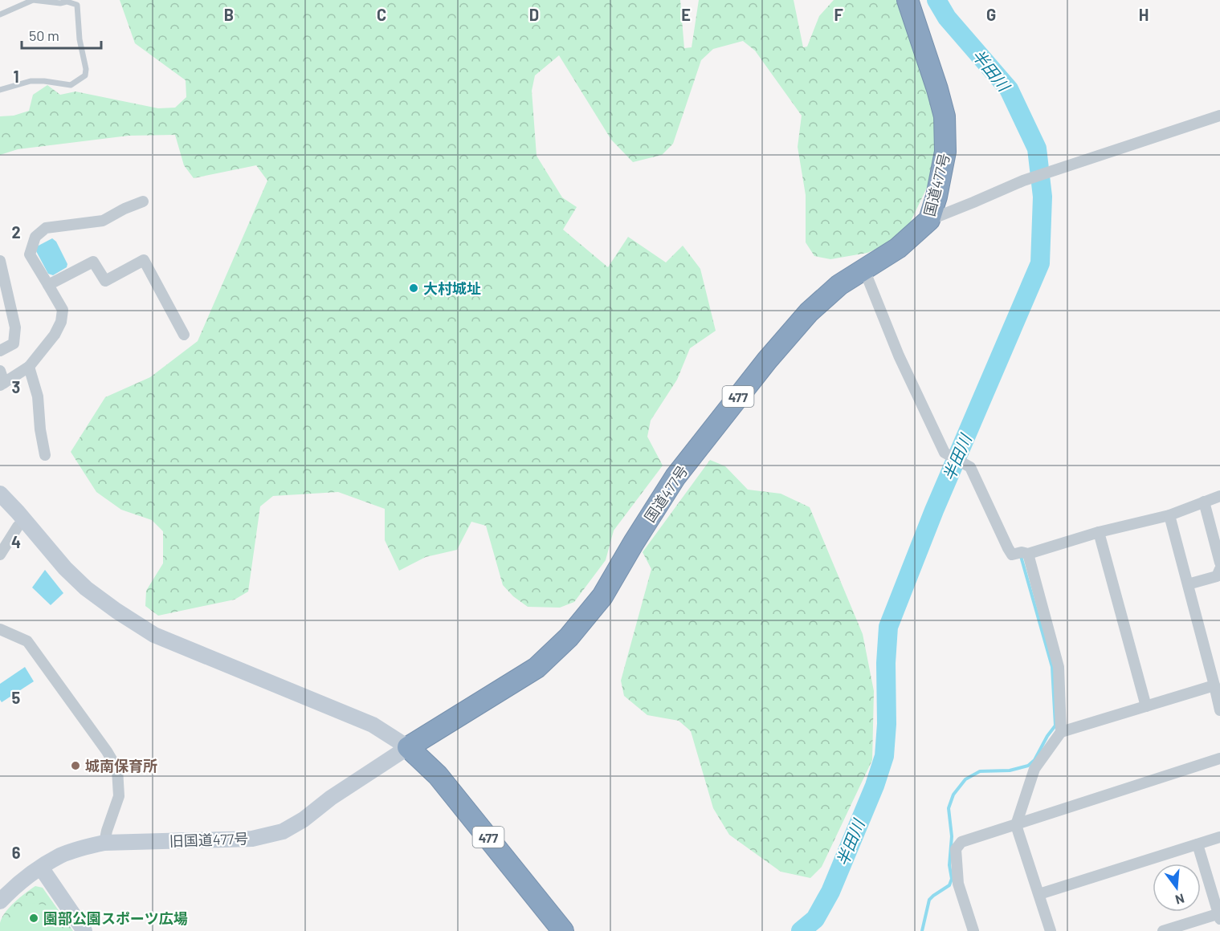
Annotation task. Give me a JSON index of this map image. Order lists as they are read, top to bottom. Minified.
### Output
{"streets":{"highway":["国道477号","477"],"street":["旧国道477号"]},"crossings":[["国道477号","477"],["国道477号","旧国道477号"],["477","旧国道477号"]],"water":["半田川"],"places":["大村城址","城南保育所","園部公園スポーツ広場"],"scale_bar":"50 m","north":"bottom","grid":{"columns":["B","C","D","E","F","G","H"],"rows":["1","2","3","4","5","6"]}}
